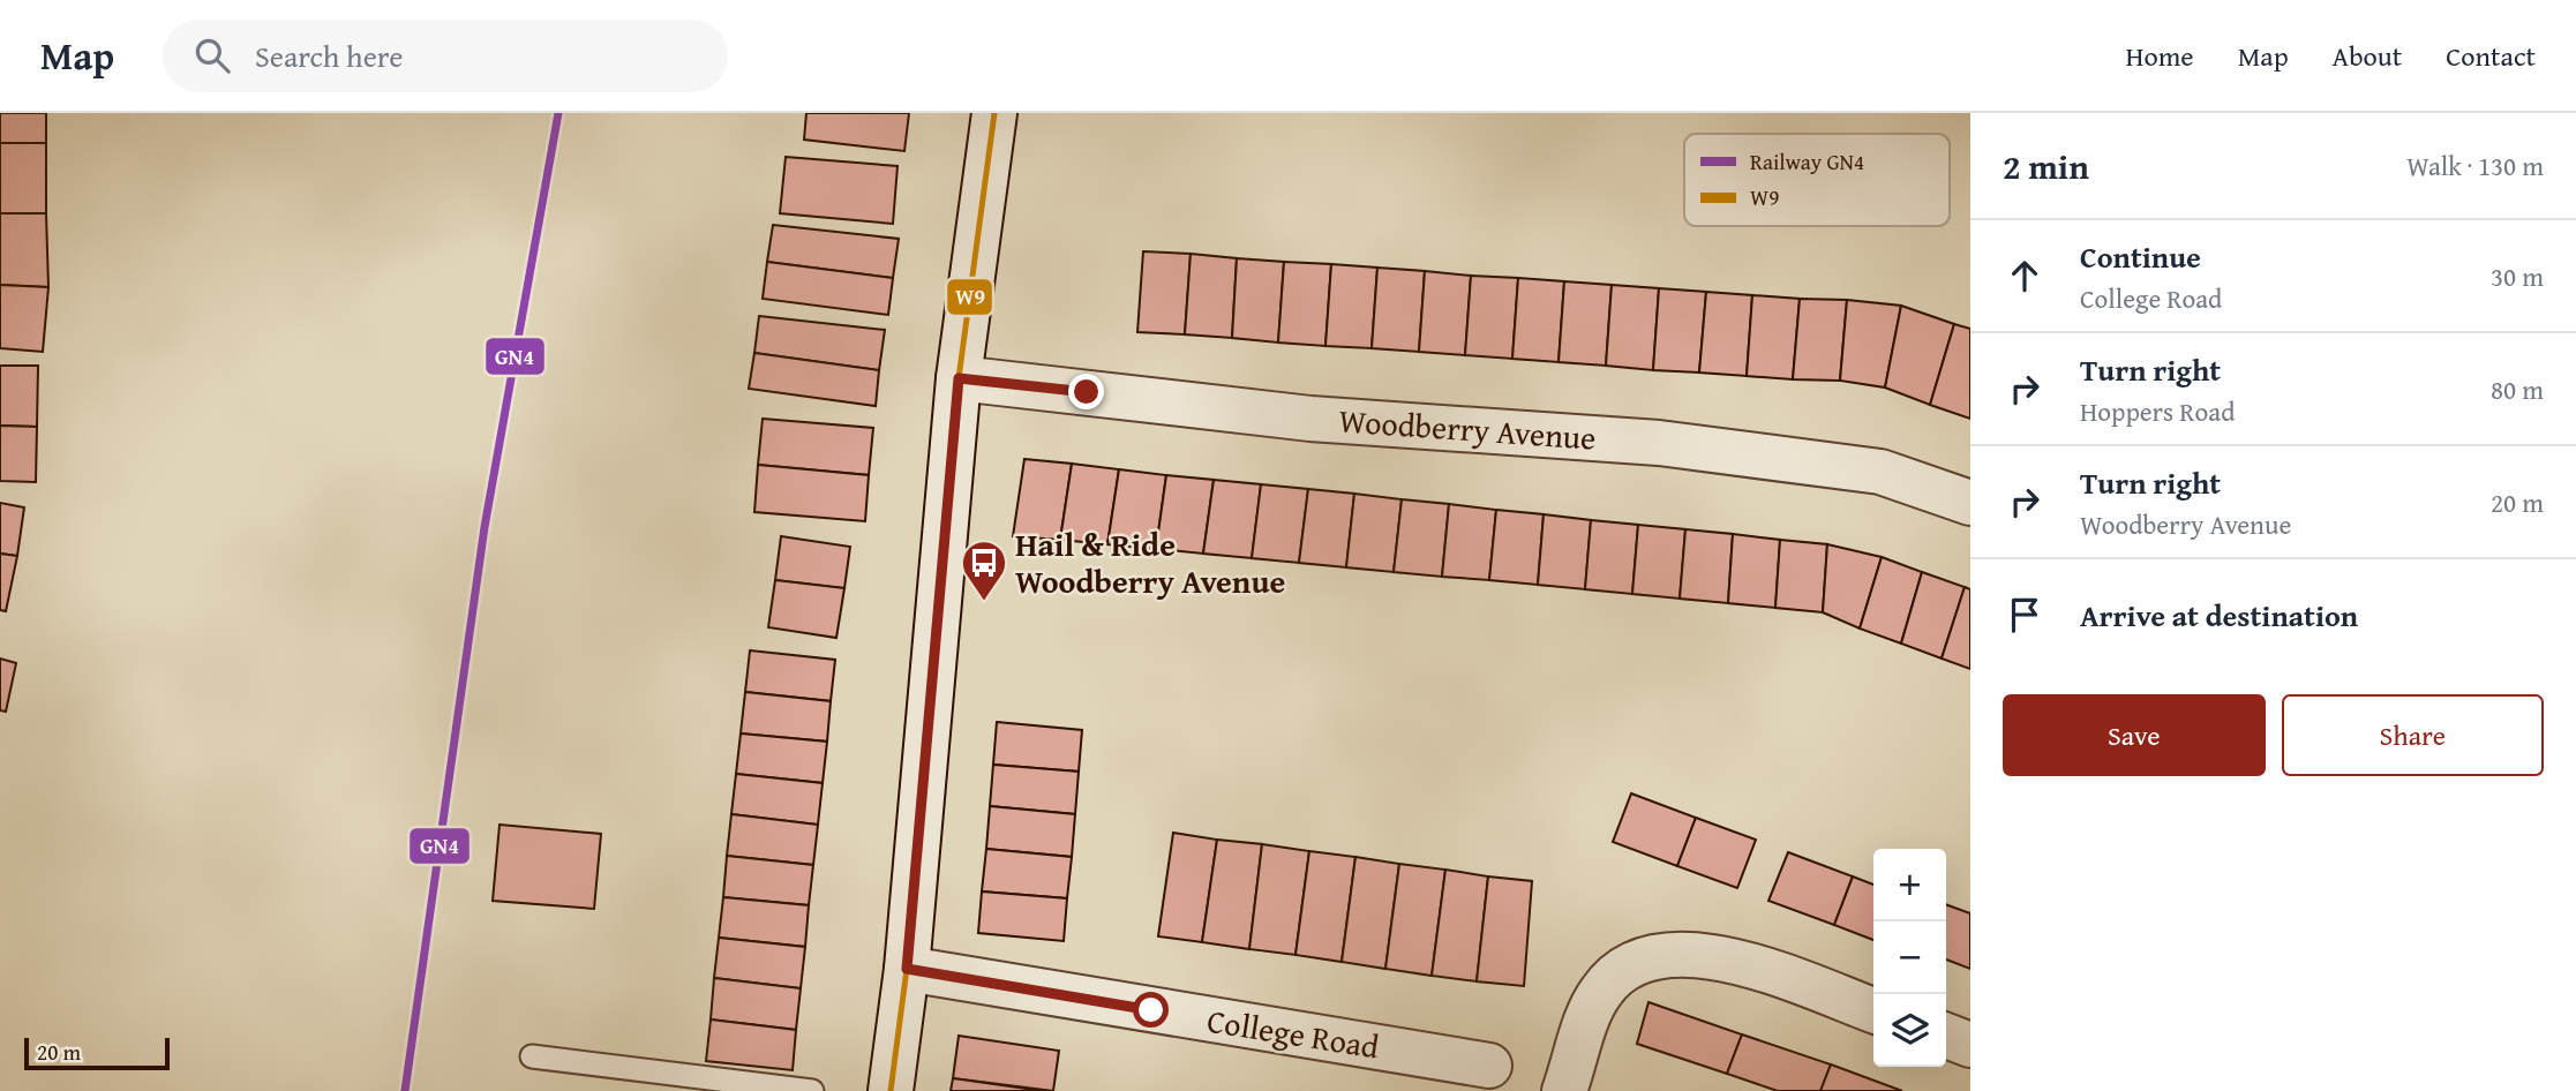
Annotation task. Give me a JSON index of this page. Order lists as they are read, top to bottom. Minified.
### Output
{"streets":{"street":["Woodberry Avenue","College Road"]},"places":{"bus stop":["Hail & Ride Woodberry Avenue"]},"lines":["rail line GN4","transit line W9"],"legend":["Railway GN4","W9"],"scale_bar":"20 m","page":{"header":"Map","search":"Search here","nav":["Home","Map","About","Contact"],"heading":["2 min","Walk · 130 m"],"list":[["Continue","College Road","30 m"],["Turn right","Hoppers Road","80 m"],["Turn right","Woodberry Avenue","20 m"],"Arrive at destination"],"buttons":["Save","Share"],"map_buttons":["+","−"],"scale":"20 m"}}
